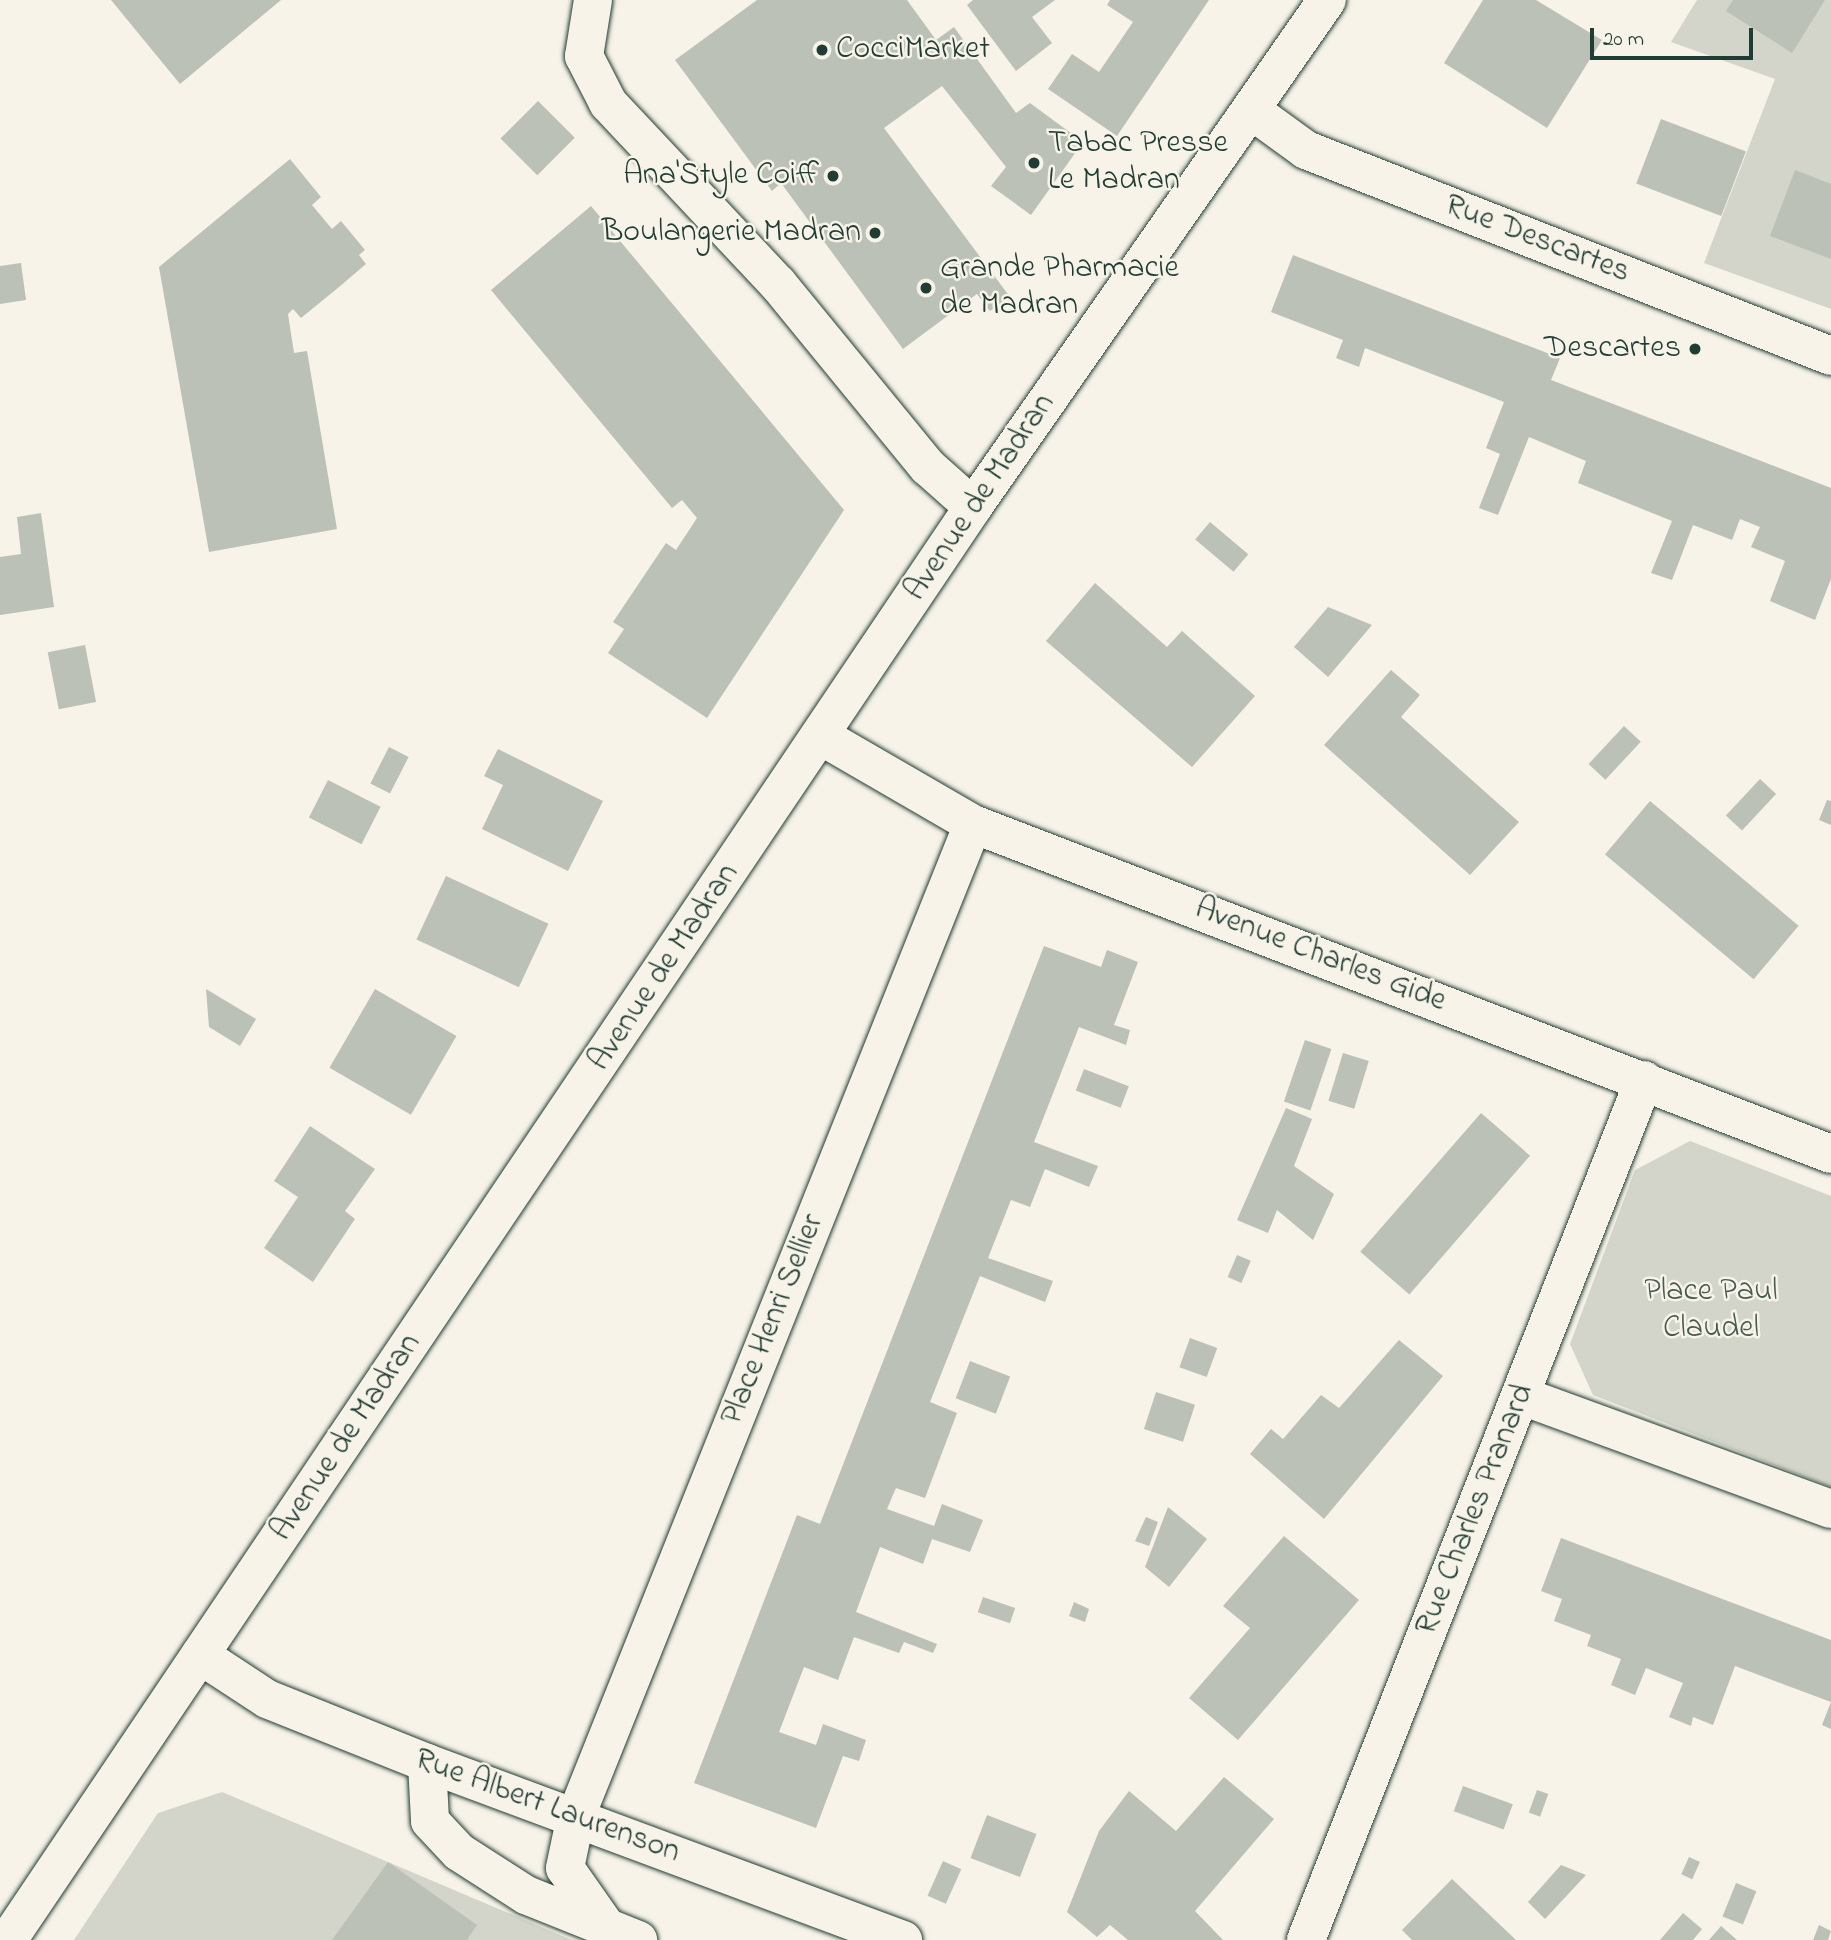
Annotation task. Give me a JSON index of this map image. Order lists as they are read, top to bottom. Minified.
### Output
{"streets":{"street":["Rue Descartes","Avenue de Madran","Avenue Charles Gide","Place Henri Sellier","Rue Charles Pranard","Rue Albert Laurenson"]},"crossings":[["Rue Descartes","Avenue de Madran"],["Avenue de Madran","Avenue Charles Gide"],["Avenue de Madran","Rue Albert Laurenson"],["Avenue Charles Gide","Place Henri Sellier"],["Avenue Charles Gide","Rue Charles Pranard"],["Place Henri Sellier","Rue Albert Laurenson"]],"parks":["Place Paul Claudel"],"places":["CocciMarket","Tabac Presse Le Madran","Ana'Style Coiff","Boulangerie Madran","Grande Pharmacie de Madran","Descartes"],"scale_bar":"20 m"}
